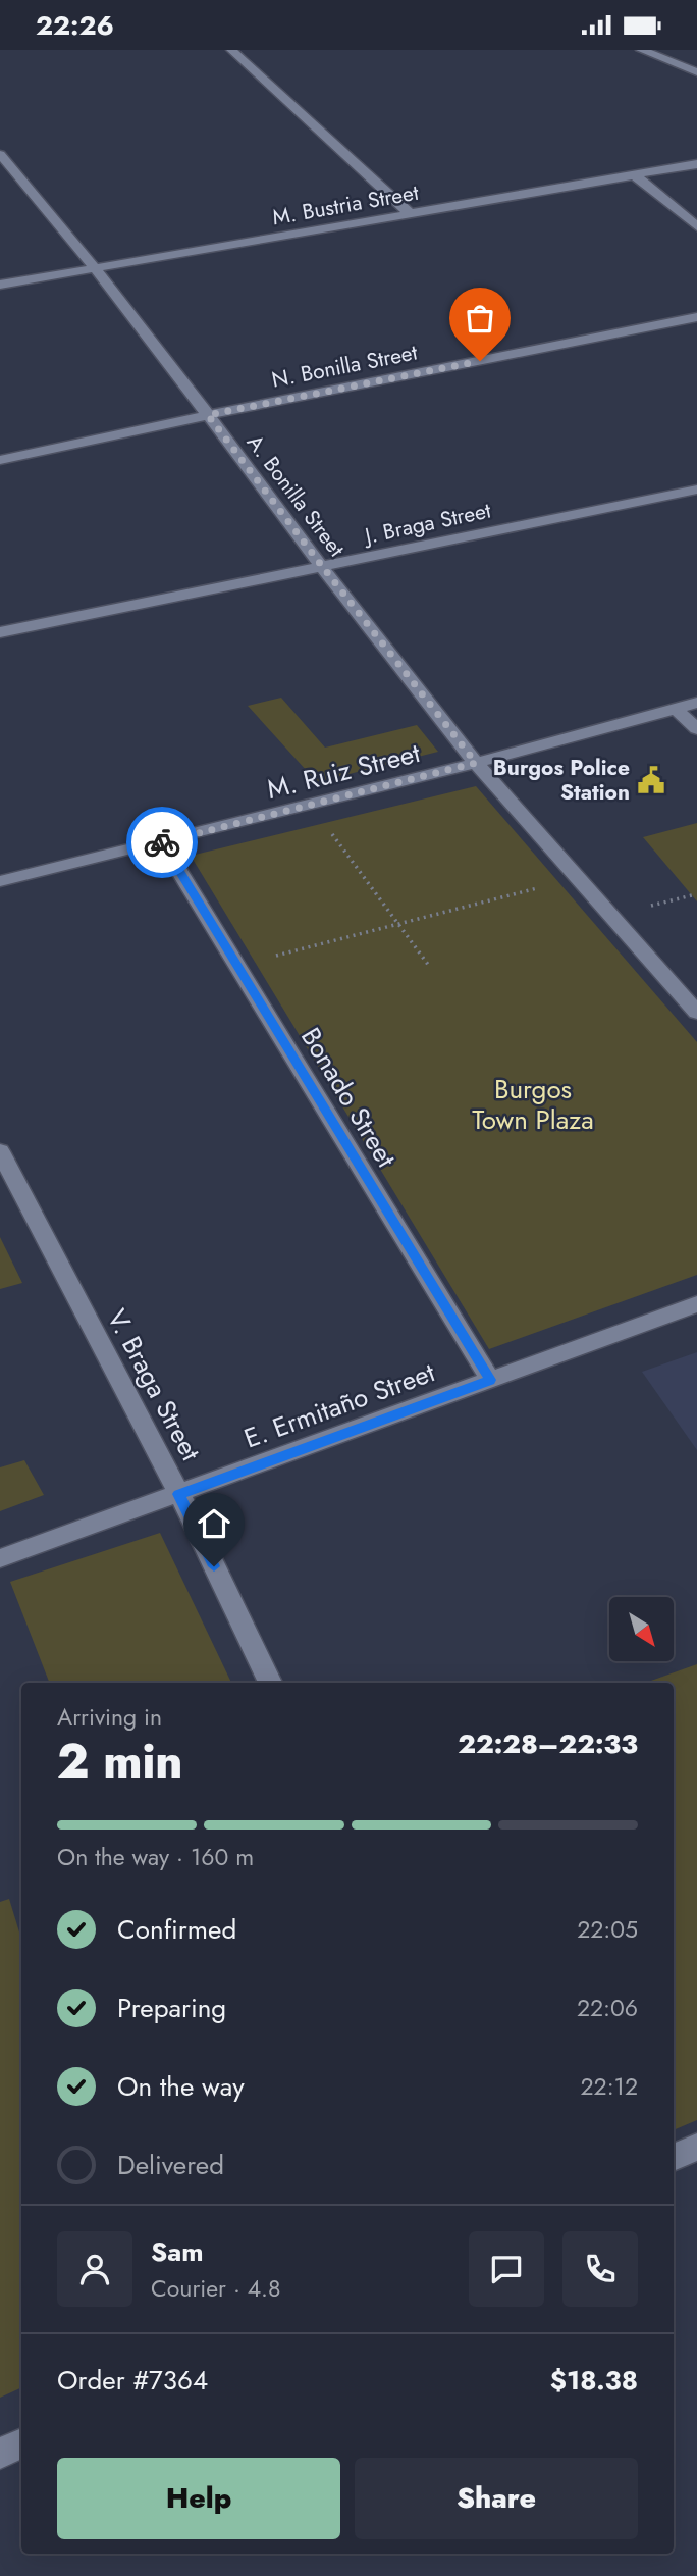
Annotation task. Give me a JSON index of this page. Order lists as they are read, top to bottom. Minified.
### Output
{"streets":{"street":["M. Bustria Street","N. Bonilla Street","A. Bonilla Street","J. Braga Street","M. Ruiz Street","Bonado Street","V. Braga Street","E. Ermitaño Street"]},"crossings":[["M. Bustria Street","A. Bonilla Street"],["N. Bonilla Street","A. Bonilla Street"],["A. Bonilla Street","J. Braga Street"],["A. Bonilla Street","M. Ruiz Street"],["M. Ruiz Street","Bonado Street"],["Bonado Street","E. Ermitaño Street"],["V. Braga Street","E. Ermitaño Street"]],"parks":["Burgos Town Plaza"],"places":{"public building":["Burgos Police Station"]},"north":"bottom right","page":{"status":"22:26","heading":["2 min","Arriving in","22:28–22:33"],"panel":["Sam","Courier · 4.8","Order #7364","$18.38"],"bar":"On the way · 160 m","list":[["Confirmed","22:05"],["Preparing","22:06"],["On the way","22:12"],"Delivered"],"buttons":["Help","Share"]}}
